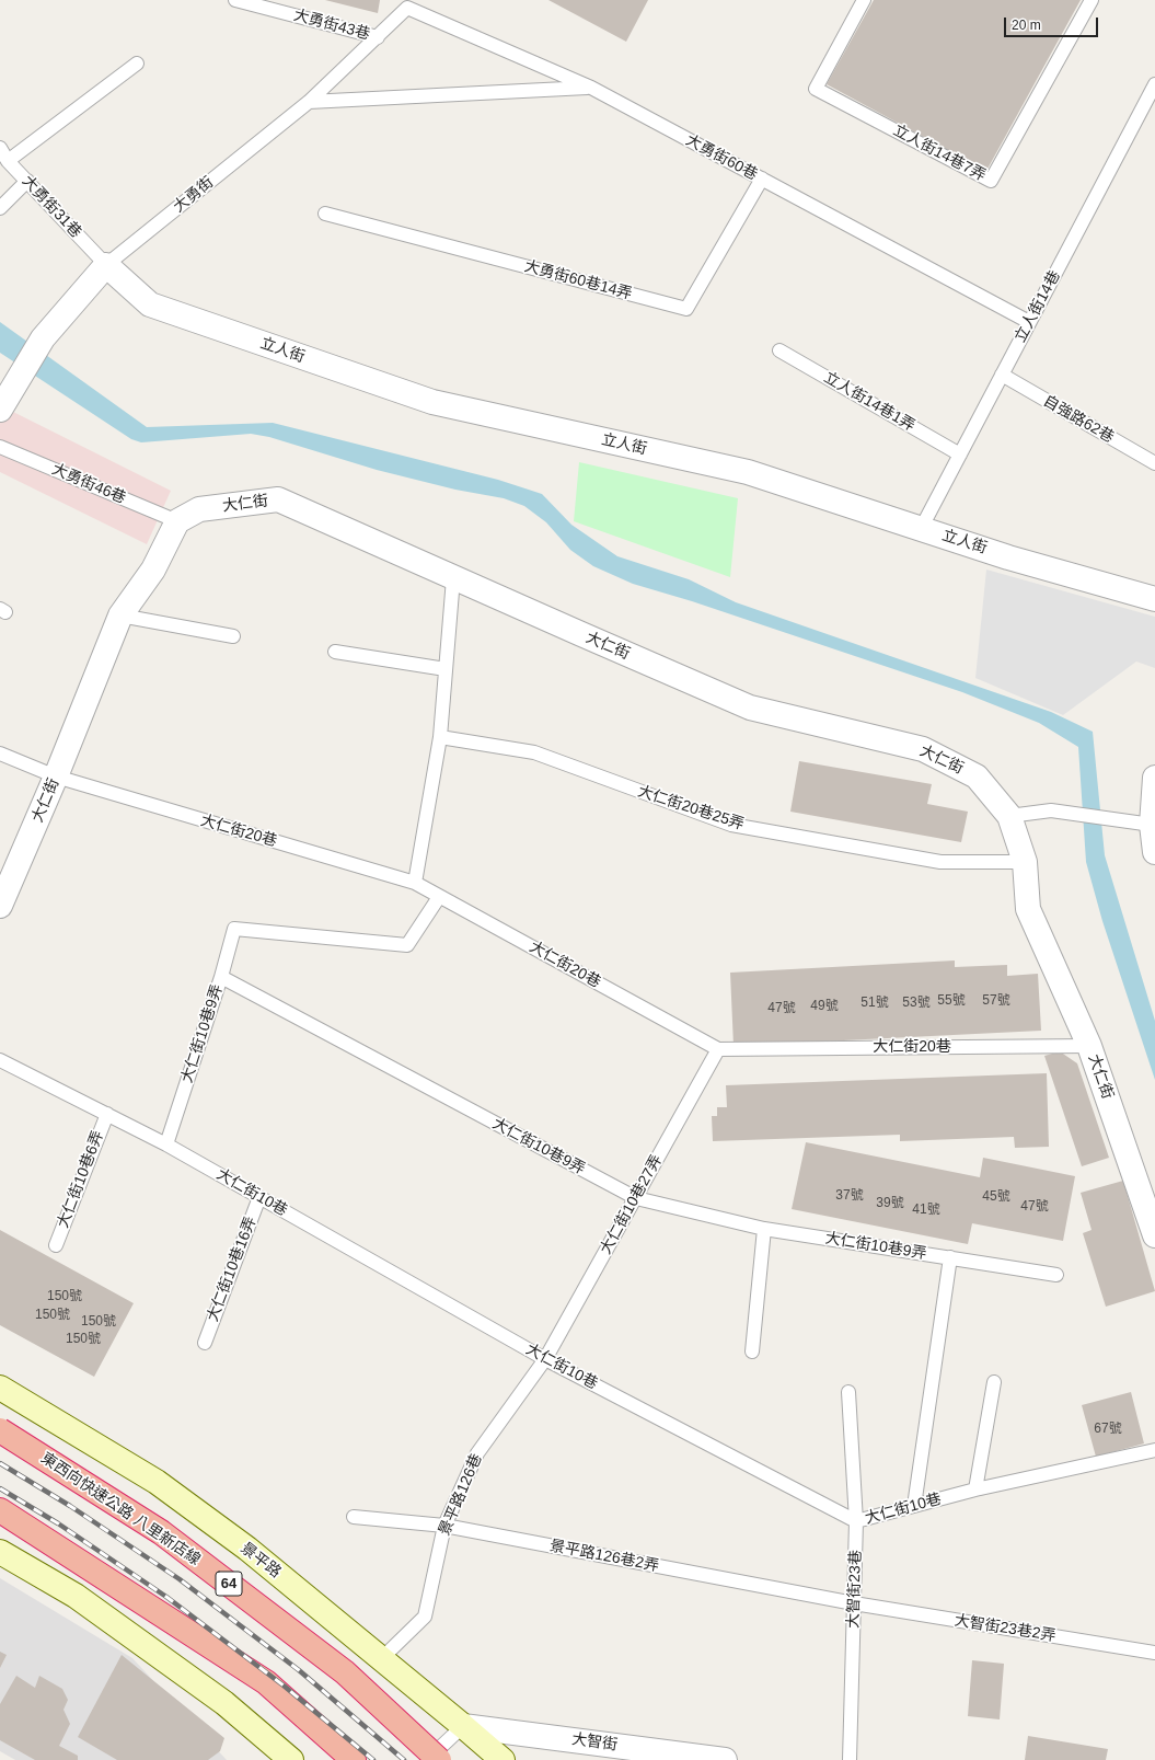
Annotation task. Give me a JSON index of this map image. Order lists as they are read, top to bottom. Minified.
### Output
{"streets":{"highway":["東西向快速公路 八里新店線","64"],"main road":["景平路"],"street":["大勇街","立人街","大仁街","大智街"],"lane":["大勇街43巷","立人街14巷7弄","大勇街60巷","大勇街31巷","大勇街60巷14弄","立人街14巷","立人街14巷1弄","自強路62巷","大勇街46巷","大仁街20巷25弄","大仁街20巷","大仁街10巷9弄","大仁街10巷6弄","大仁街10巷","大仁街10巷27弄","大仁街10巷16弄","景平路126巷","景平路126巷2弄","大智街23巷","大智街23巷2弄"]},"crossings":[["大勇街43巷","大勇街"],["大勇街60巷","大勇街"],["大勇街60巷","大勇街60巷14弄"],["大勇街60巷","立人街14巷"],["大勇街","大勇街31巷"],["大勇街","立人街"],["大勇街31巷","立人街"],["立人街14巷","立人街"],["立人街14巷","立人街14巷1弄"],["立人街14巷","自強路62巷"],["大勇街46巷","大仁街"],["大仁街","大仁街20巷25弄"],["大仁街","大仁街20巷"],["大仁街20巷","大仁街10巷27弄"],["大仁街10巷9弄","大仁街10巷"],["大仁街10巷9弄","大仁街10巷27弄"],["大仁街10巷6弄","大仁街10巷"],["大仁街10巷","大仁街10巷27弄"],["大仁街10巷","大仁街10巷16弄"],["大仁街10巷","景平路126巷"],["大仁街10巷","大智街23巷"],["大仁街10巷27弄","景平路126巷"],["景平路126巷","景平路126巷2弄"],["景平路126巷","景平路"],["景平路126巷2弄","大智街23巷"],["景平路126巷2弄","大智街23巷2弄"],["景平路","大智街"],["大智街23巷","大智街23巷2弄"]],"house_numbers":["55號","57號","51號","53號","49號","47號","37號","45號","39號","47號","41號","150號","150號","150號","150號","67號"],"scale_bar":"20 m"}
